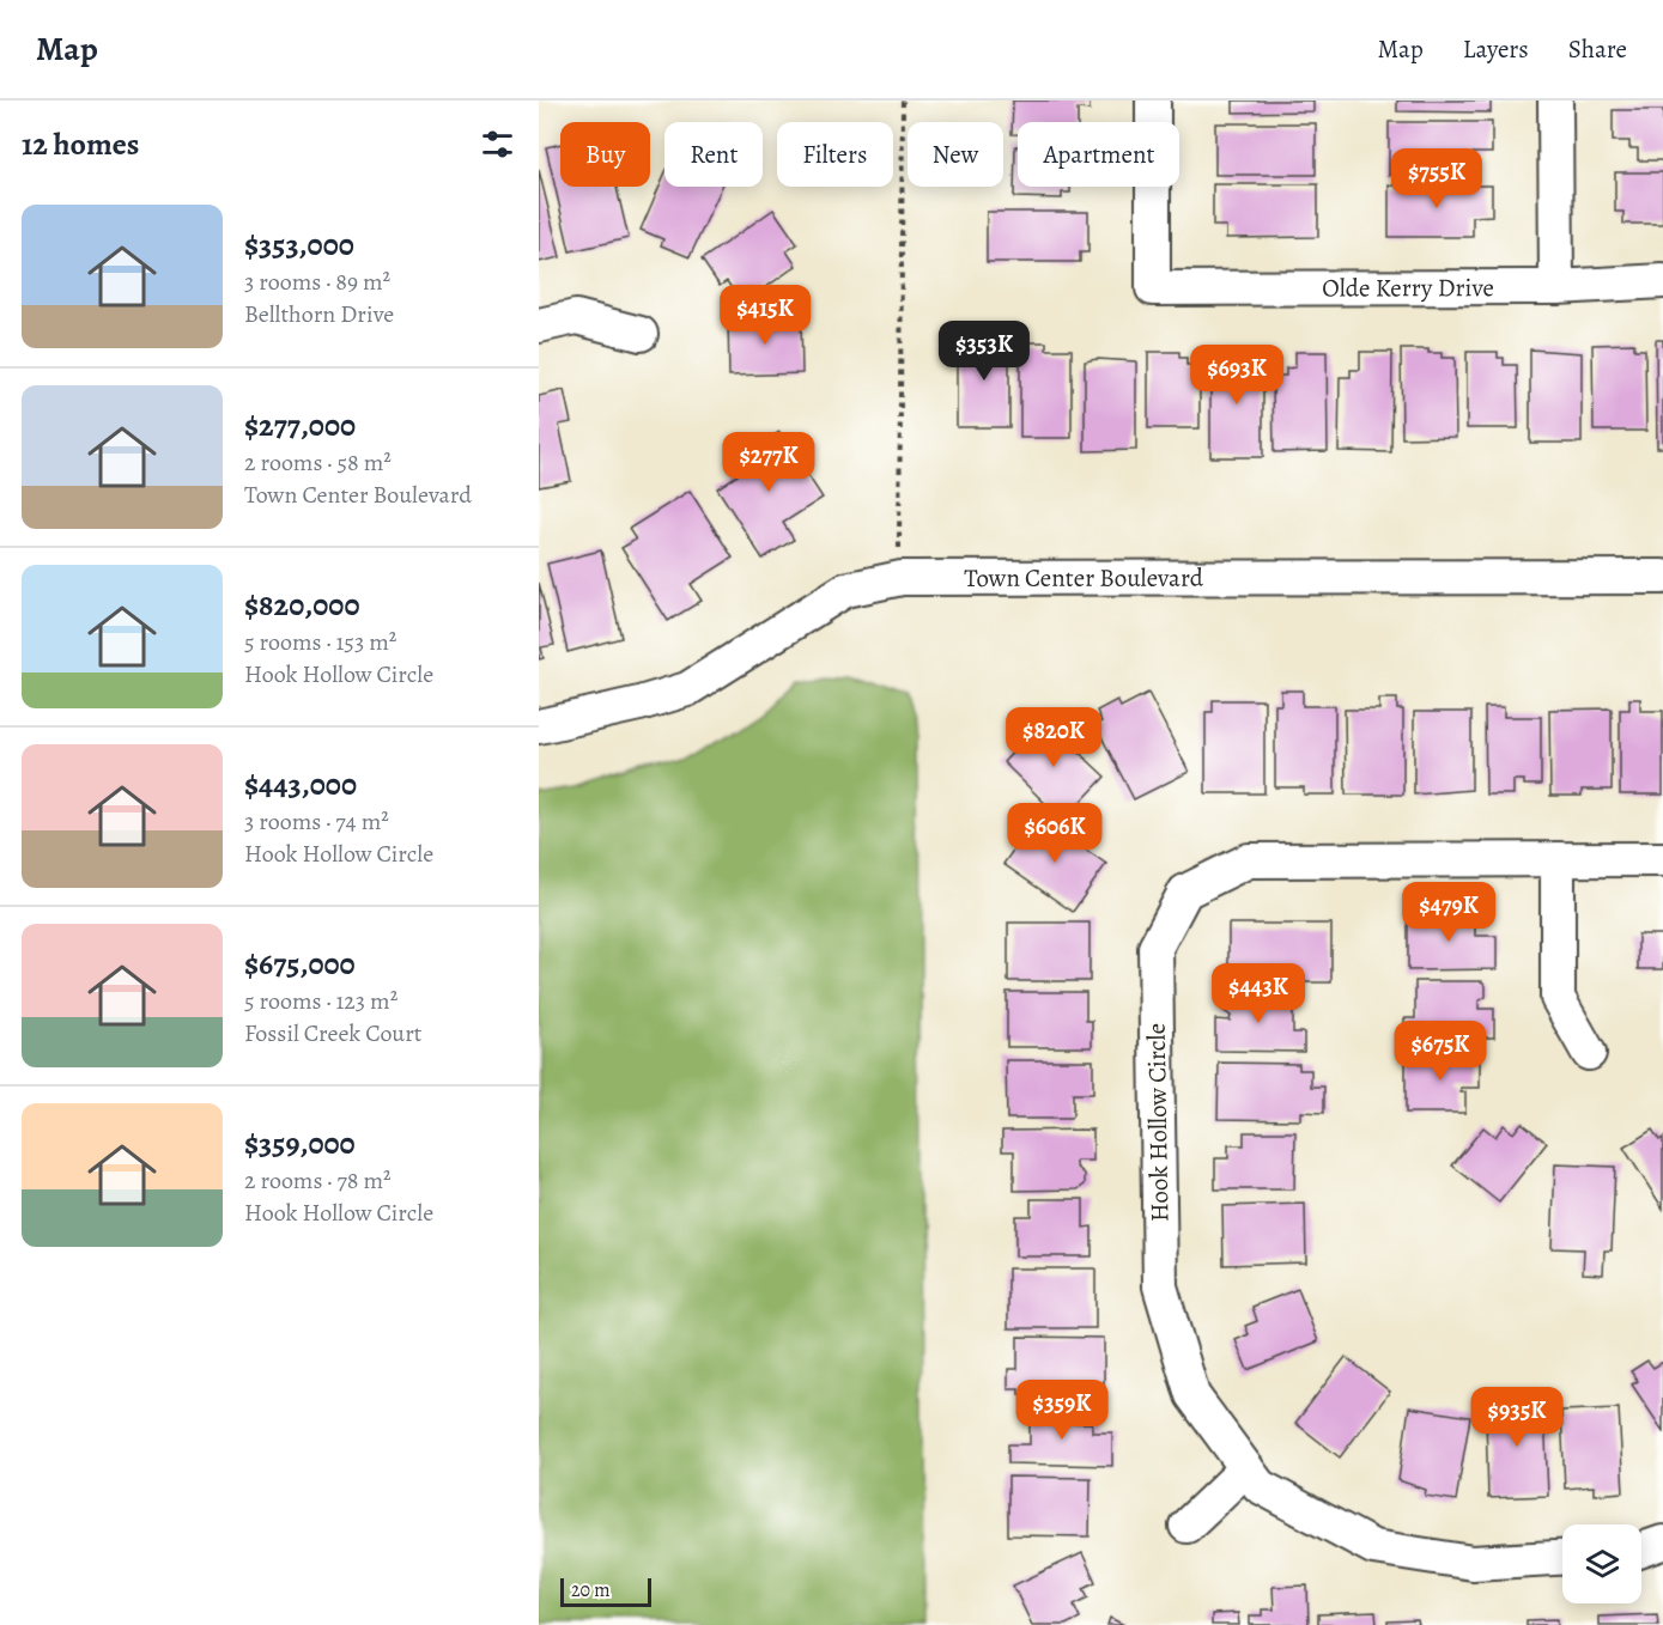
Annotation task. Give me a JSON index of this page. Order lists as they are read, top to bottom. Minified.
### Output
{"streets":{"street":["Olde Kerry Drive","Town Center Boulevard","Hook Hollow Circle"]},"scale_bar":"20 m","page":{"header":"Map","nav":["Map","Layers","Share"],"heading":"12 homes","chip":["Buy","Rent","Filters","New","Apartment"],"price":["$755K","$415K","$353K","$693K","$277K","$820K","$606K","$479K","$443K","$675K","$359K","$935K"],"list":[{"name":"$353,000","note":"3 rooms · 89 m² · Bellthorn Drive"},{"name":"$277,000","note":"2 rooms · 58 m² · Town Center Boulevard"},{"name":"$820,000","note":"5 rooms · 153 m² · Hook Hollow Circle"},{"name":"$443,000","note":"3 rooms · 74 m² · Hook Hollow Circle"},{"name":"$675,000","note":"5 rooms · 123 m² · Fossil Creek Court"},{"name":"$359,000","note":"2 rooms · 78 m² · Hook Hollow Circle"}],"scale":"20 m"}}
